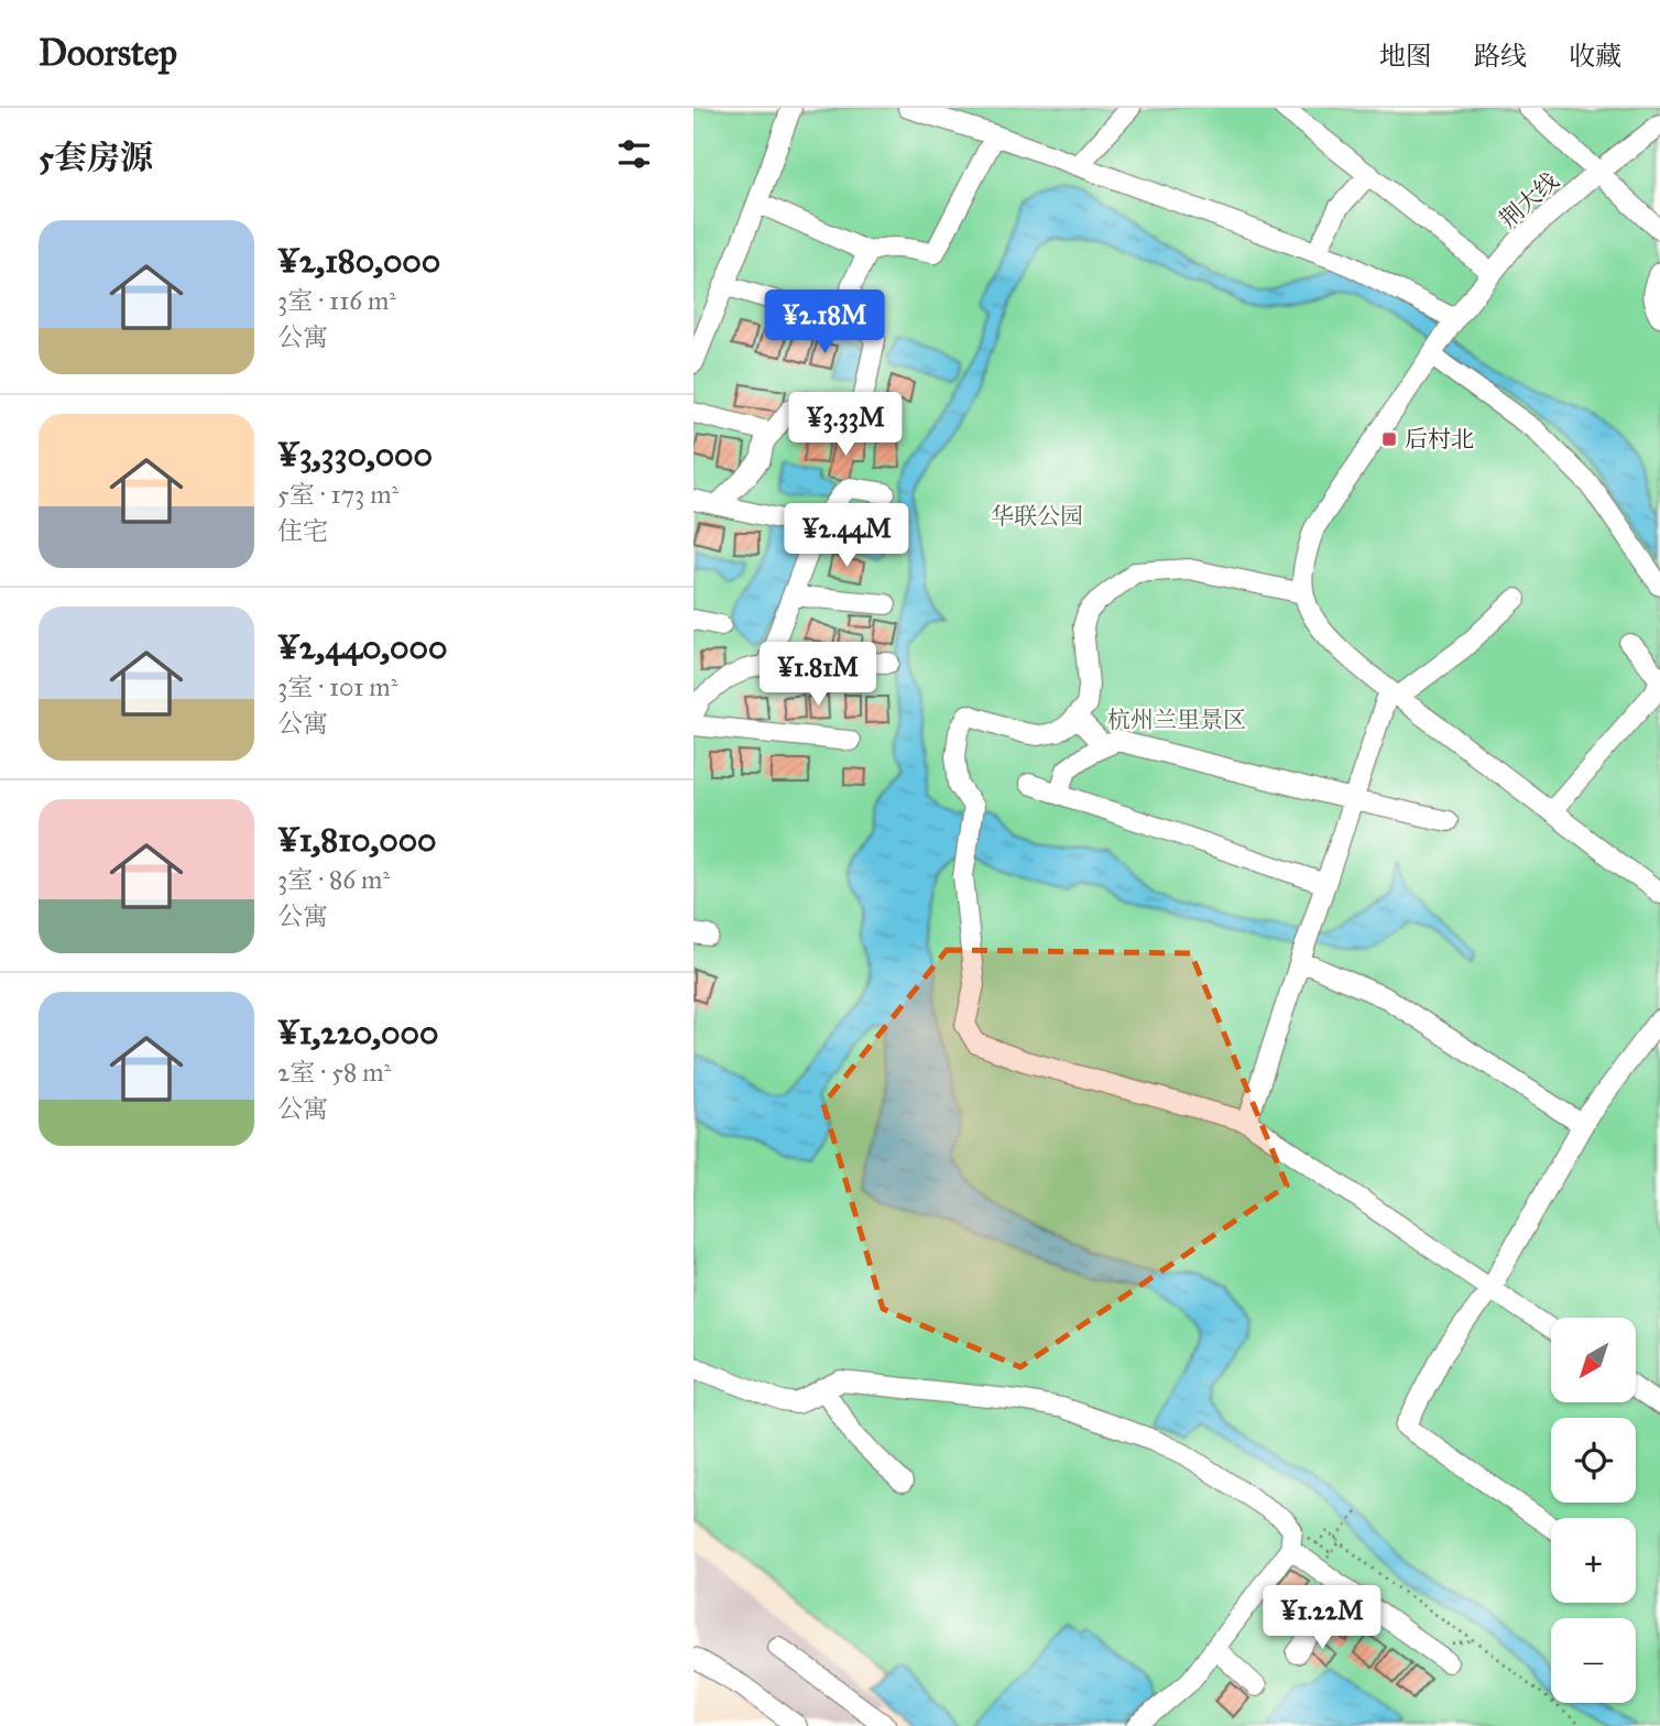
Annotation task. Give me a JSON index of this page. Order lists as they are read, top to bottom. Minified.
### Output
{"streets":{"street":["荆大线"]},"parks":["华联公园","杭州兰里景区"],"places":{"transit":["后村北"]},"north":"bottom left","page":{"header":"Doorstep","nav":["地图","路线","收藏"],"heading":"5套房源","list":[{"name":"¥2,180,000","note":"3室 · 116 m² · 公寓"},{"name":"¥3,330,000","note":"5室 · 173 m² · 住宅"},{"name":"¥2,440,000","note":"3室 · 101 m² · 公寓"},{"name":"¥1,810,000","note":"3室 · 86 m² · 公寓"},{"name":"¥1,220,000","note":"2室 · 58 m² · 公寓"}],"price":["¥2.18M","¥3.33M","¥2.44M","¥1.81M","¥1.22M"],"map_buttons":["+","−"]}}
